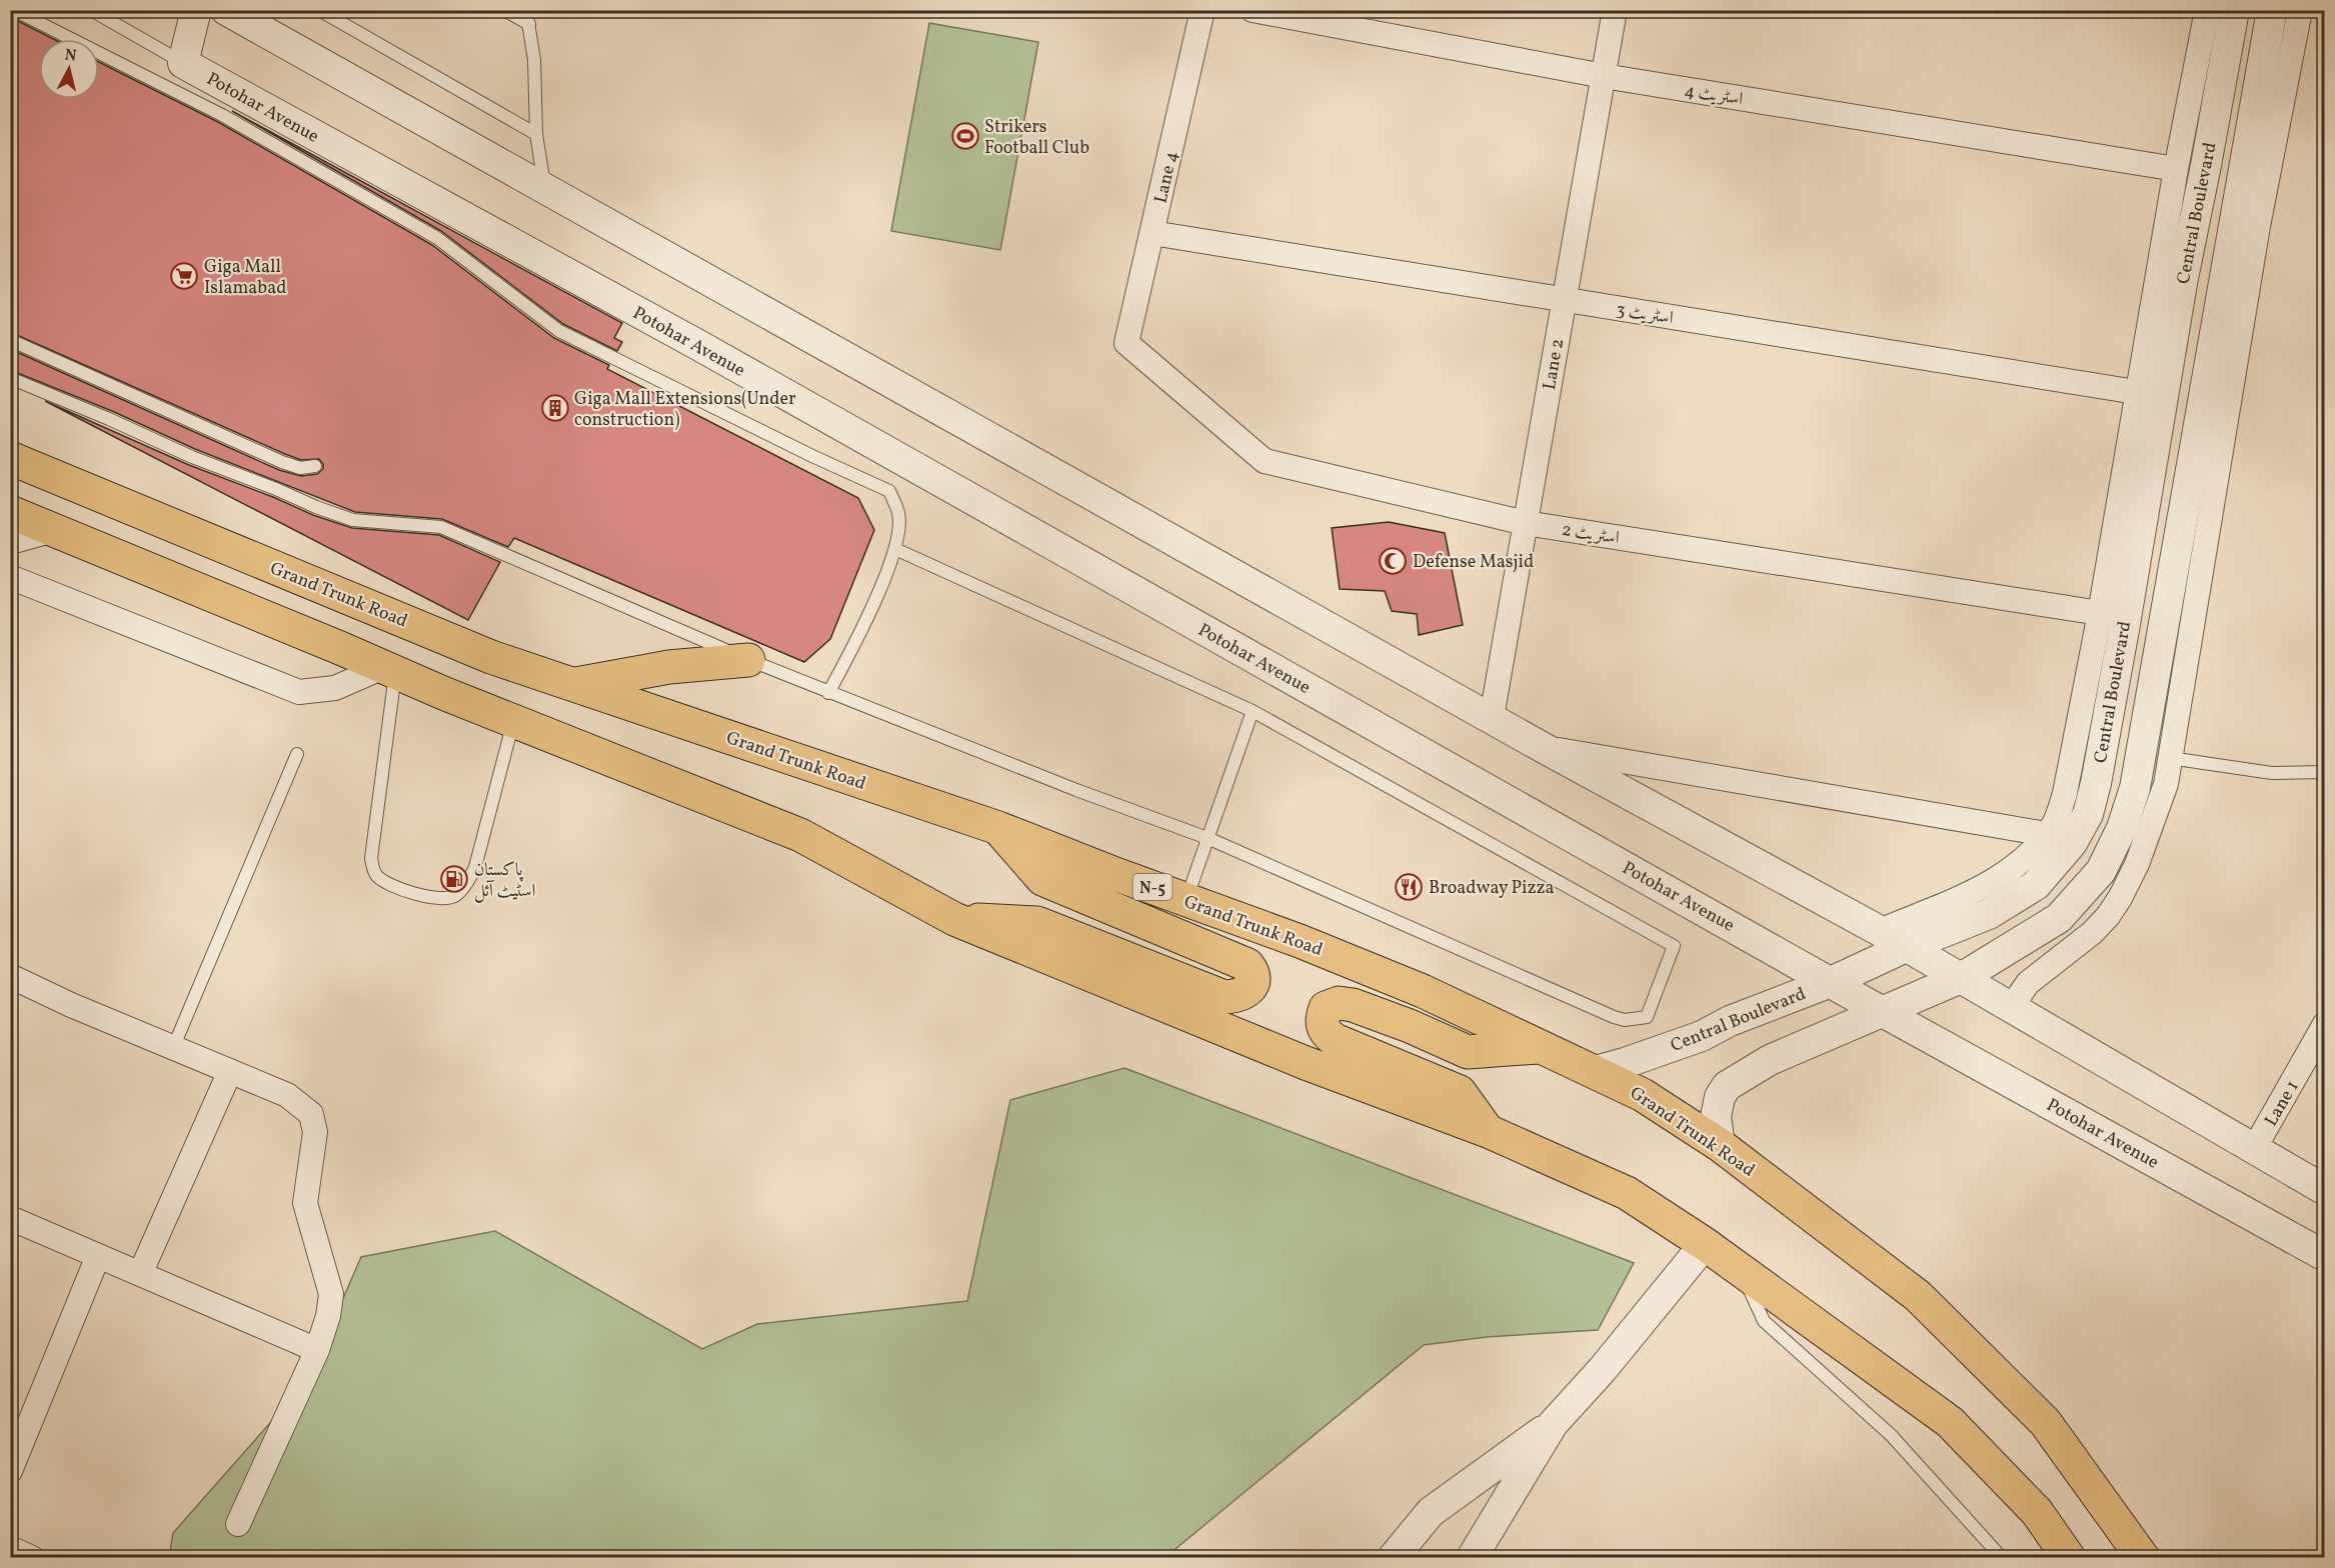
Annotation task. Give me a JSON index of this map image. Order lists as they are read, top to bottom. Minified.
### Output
{"streets":{"highway":["Grand Trunk Road","N-5"],"street":["اسٹریٹ 4","Potohar Avenue","Lane 4","Central Boulevard","اسٹریٹ 3","Lane 2","اسٹریٹ 2","Lane 1"]},"crossings":[["اسٹریٹ 4","Lane 2"],["Potohar Avenue","Central Boulevard"],["Lane 4","اسٹریٹ 3"],["Lane 4","اسٹریٹ 2"],["Central Boulevard","Grand Trunk Road"],["اسٹریٹ 3","Lane 2"],["Lane 2","اسٹریٹ 2"]],"places":{"sports":["Strikers Football Club"],"supermarket":["Giga Mall Islamabad"],"building":["Giga Mall Extensions(Under construction)"],"mosque":["Defense Masjid"],"fuel station":["پاکستان اسٹیٹ آئل"],"restaurant":["Broadway Pizza"]},"north":"top"}
